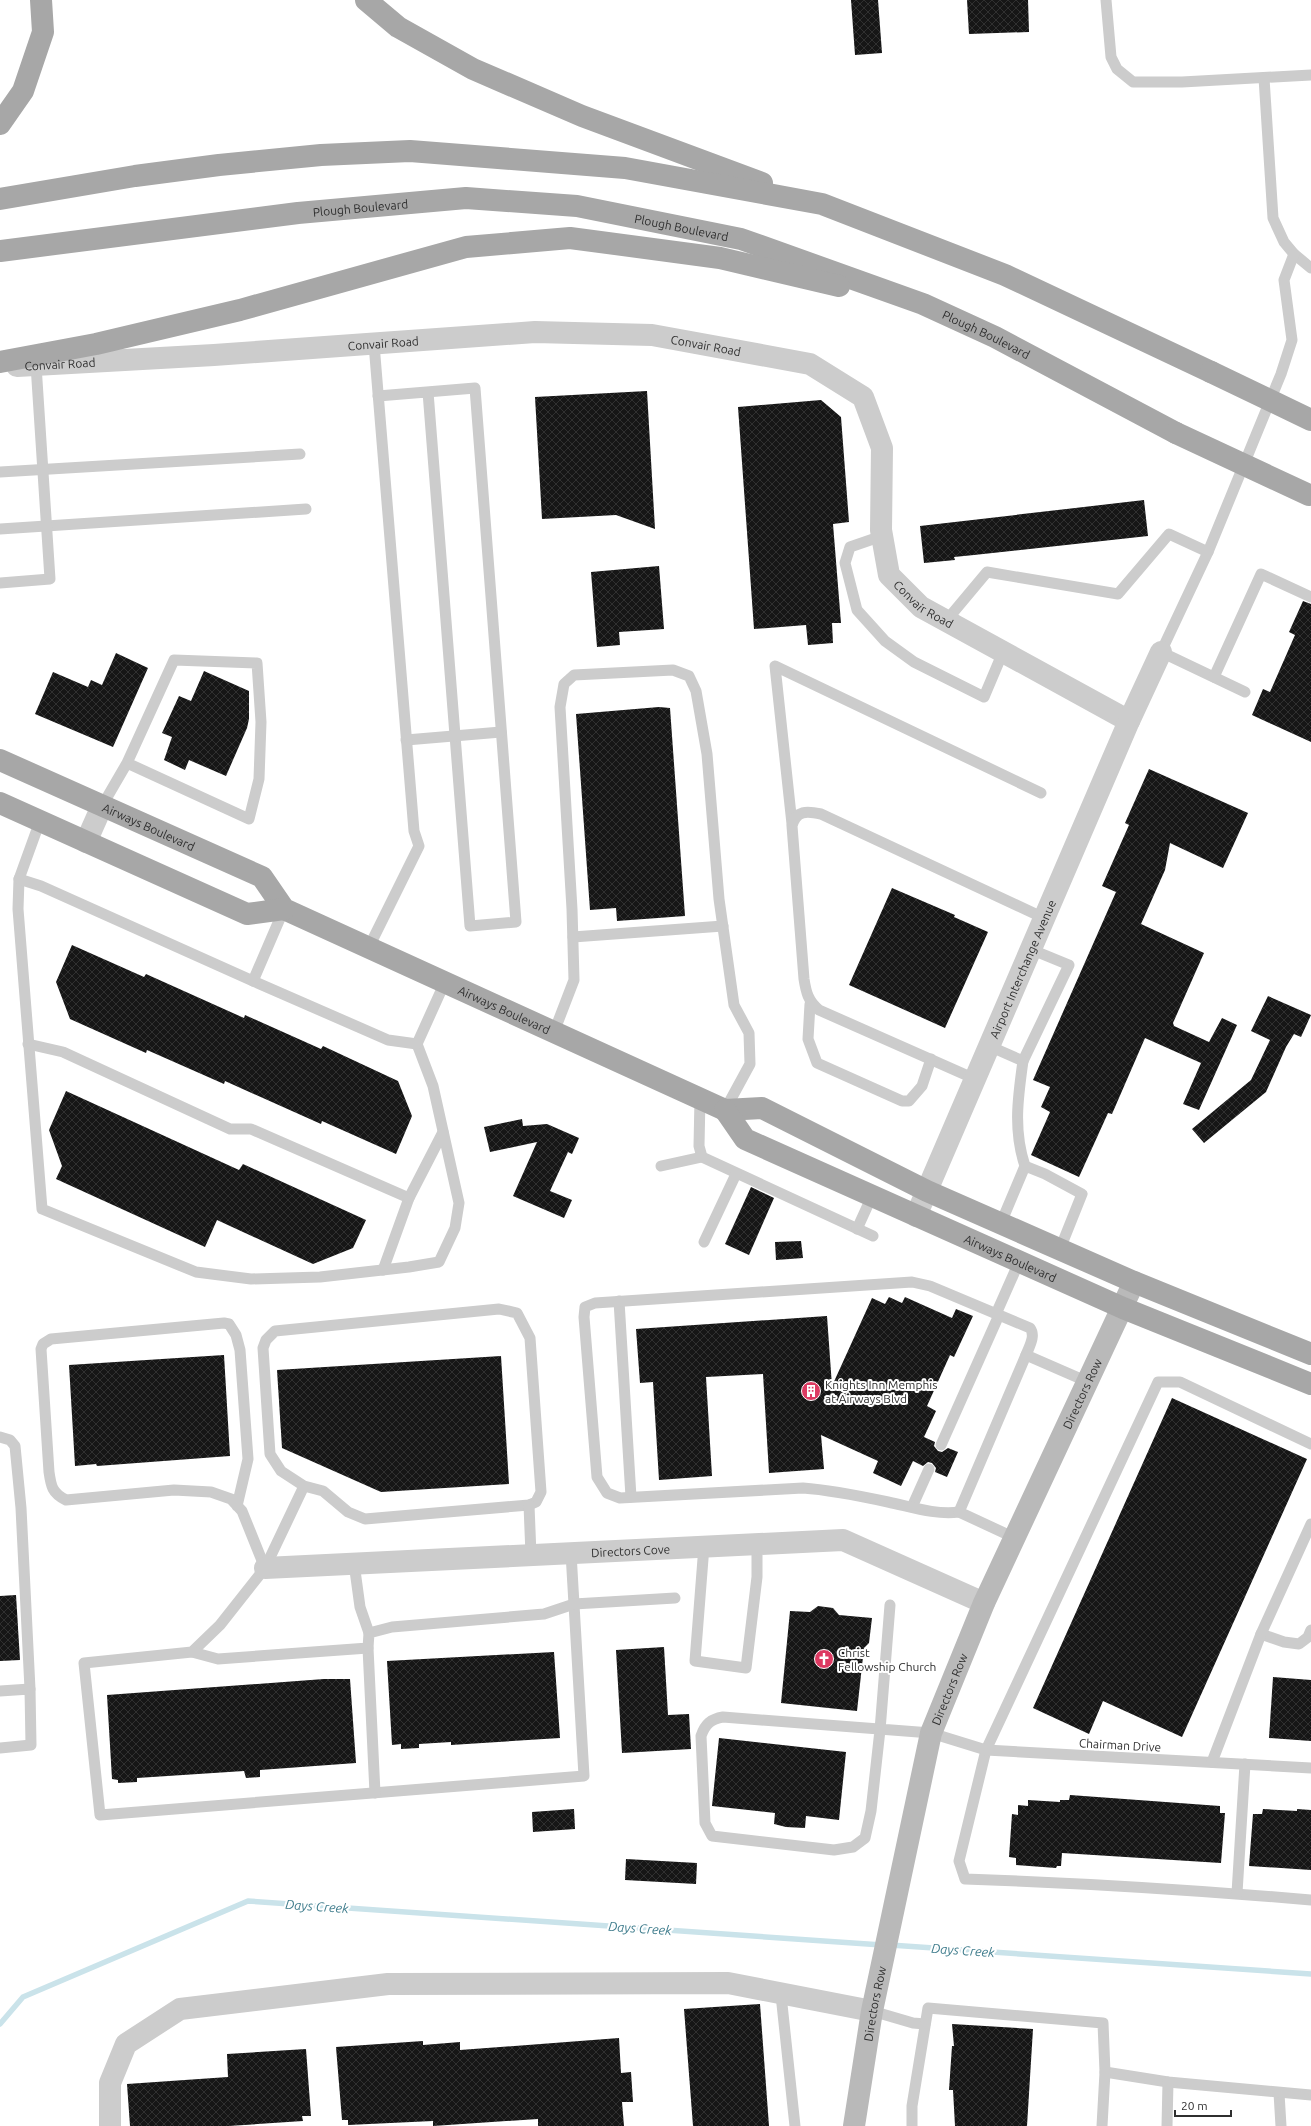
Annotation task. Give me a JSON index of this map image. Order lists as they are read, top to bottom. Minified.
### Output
{"streets":{"main road":["Plough Boulevard","Airways Boulevard"],"street":["Convair Road","Airport Interchange Avenue","Directors Row","Directors Cove"],"lane":["Chairman Drive"]},"crossings":[["Convair Road","Airport Interchange Avenue"],["Airways Boulevard","Airport Interchange Avenue"],["Airways Boulevard","Directors Row"],["Directors Row","Directors Cove"],["Directors Row","Chairman Drive"]],"water":["Days Creek"],"places":{"building":["Knights Inn Memphis at Airways Blvd"],"church":["Christ Fellowship Church"]},"scale_bar":"20 m"}
